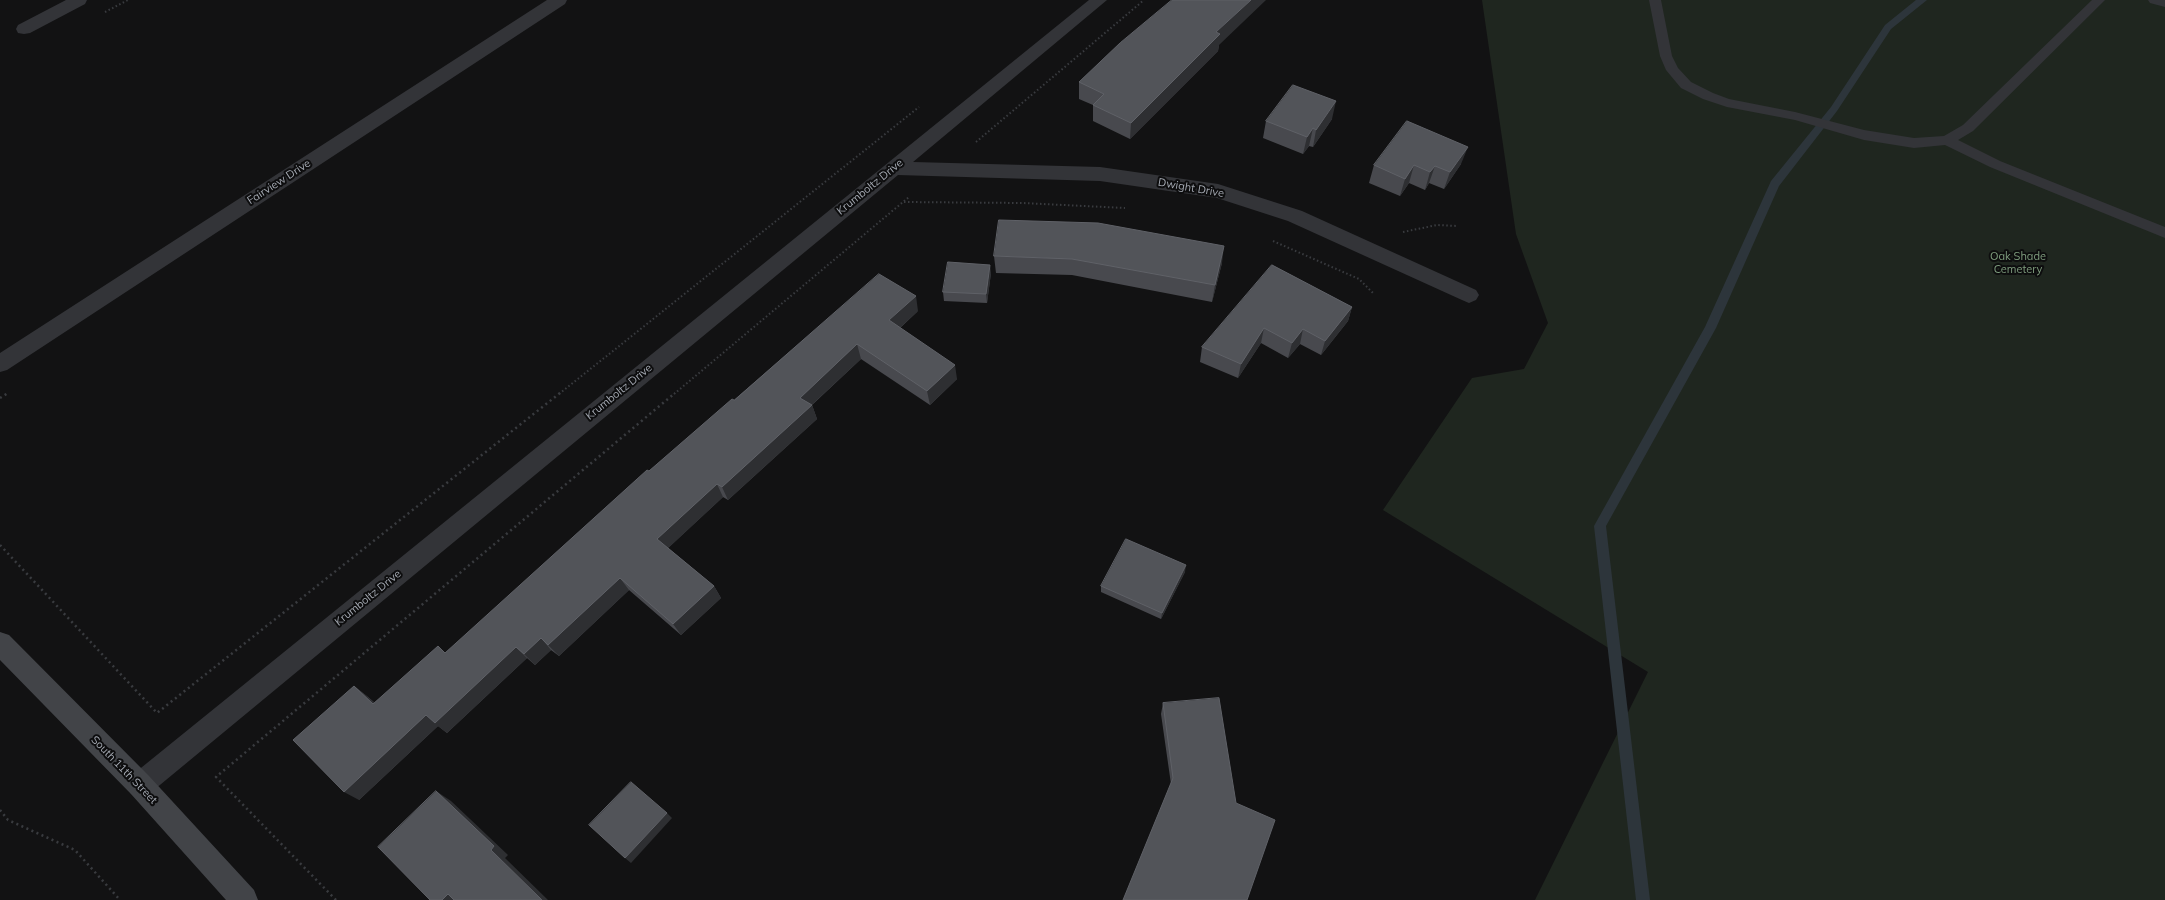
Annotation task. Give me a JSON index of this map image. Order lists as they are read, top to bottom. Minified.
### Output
{"streets":{"street":["Fairview Drive","Krumboltz Drive","Dwight Drive","South 11th Street"]},"crossings":[["Krumboltz Drive","Dwight Drive"],["Krumboltz Drive","South 11th Street"]],"parks":["Oak Shade Cemetery"]}
